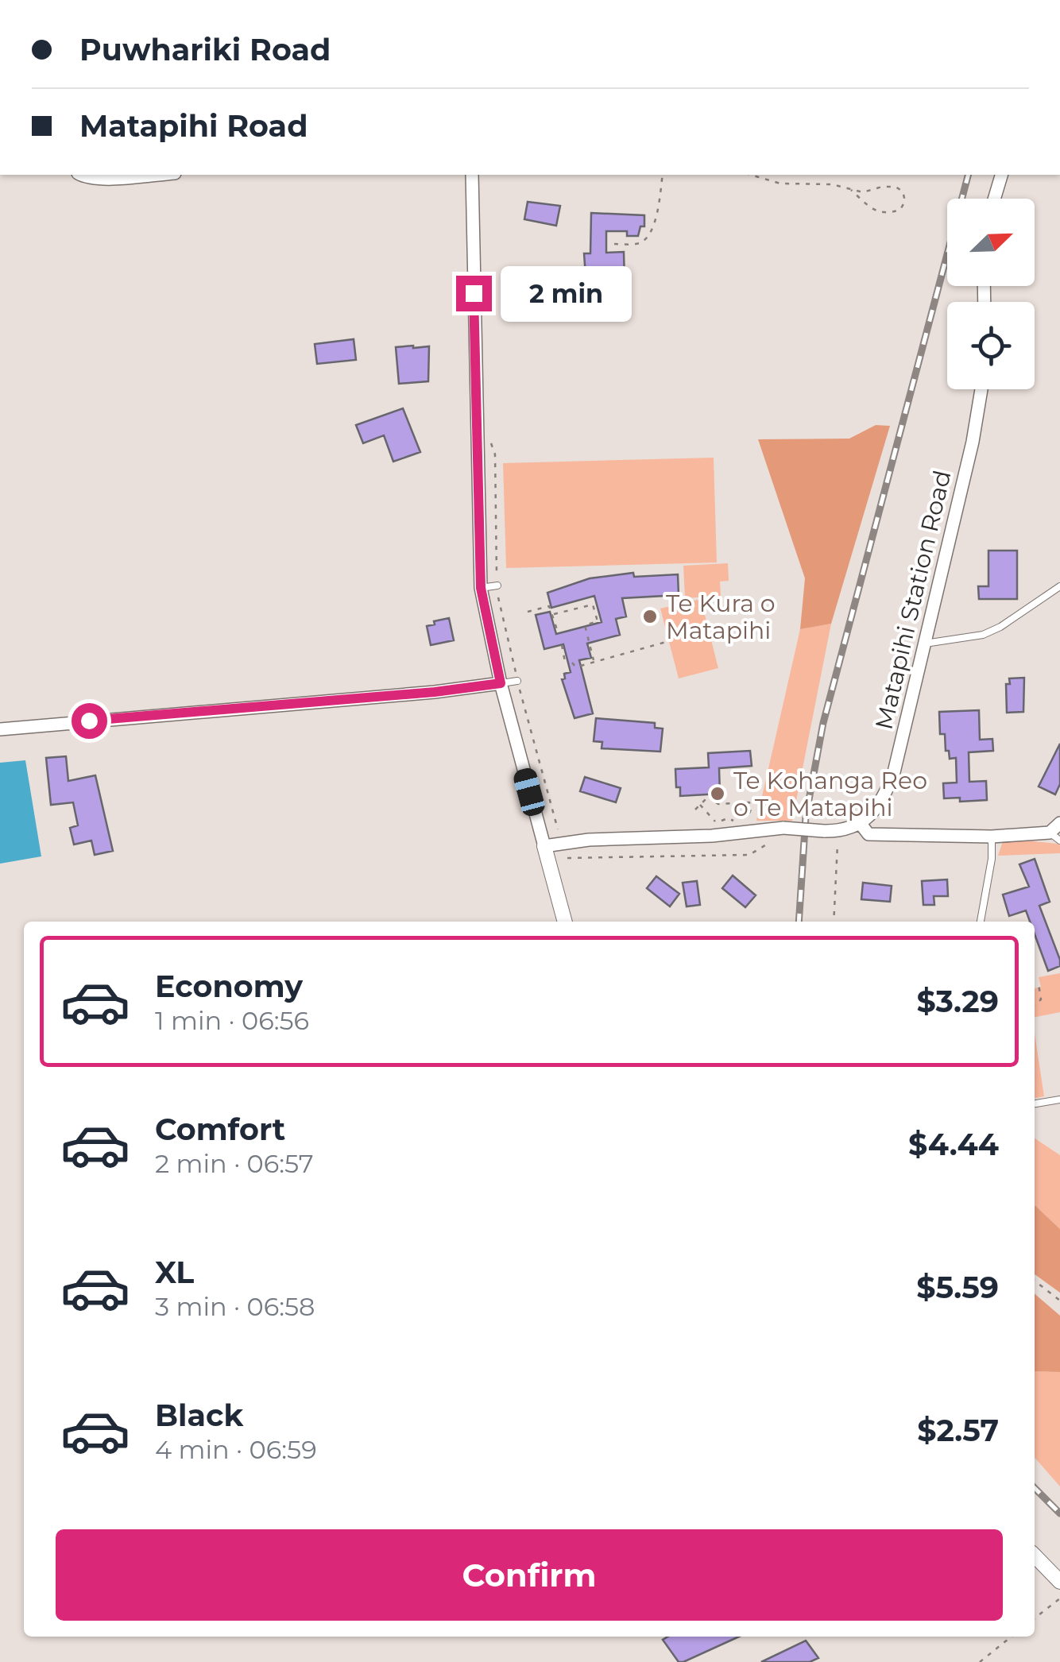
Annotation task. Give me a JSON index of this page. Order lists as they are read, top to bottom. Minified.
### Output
{"streets":{"street":["Matapihi Station Road"]},"places":["Te Kura o Matapihi","Te Kohanga Reo o Te Matapihi"],"north":"top right","page":{"banner":["Puwhariki Road","Matapihi Road"],"bubble":"2 min","list":[{"name":"Economy","note":"1 min · 06:56","value":"$3.29"},{"name":"Comfort","note":"2 min · 06:57","value":"$4.44"},{"name":"XL","note":"3 min · 06:58","value":"$5.59"},{"name":"Black","note":"4 min · 06:59","value":"$2.57"}],"buttons":"Confirm"}}
